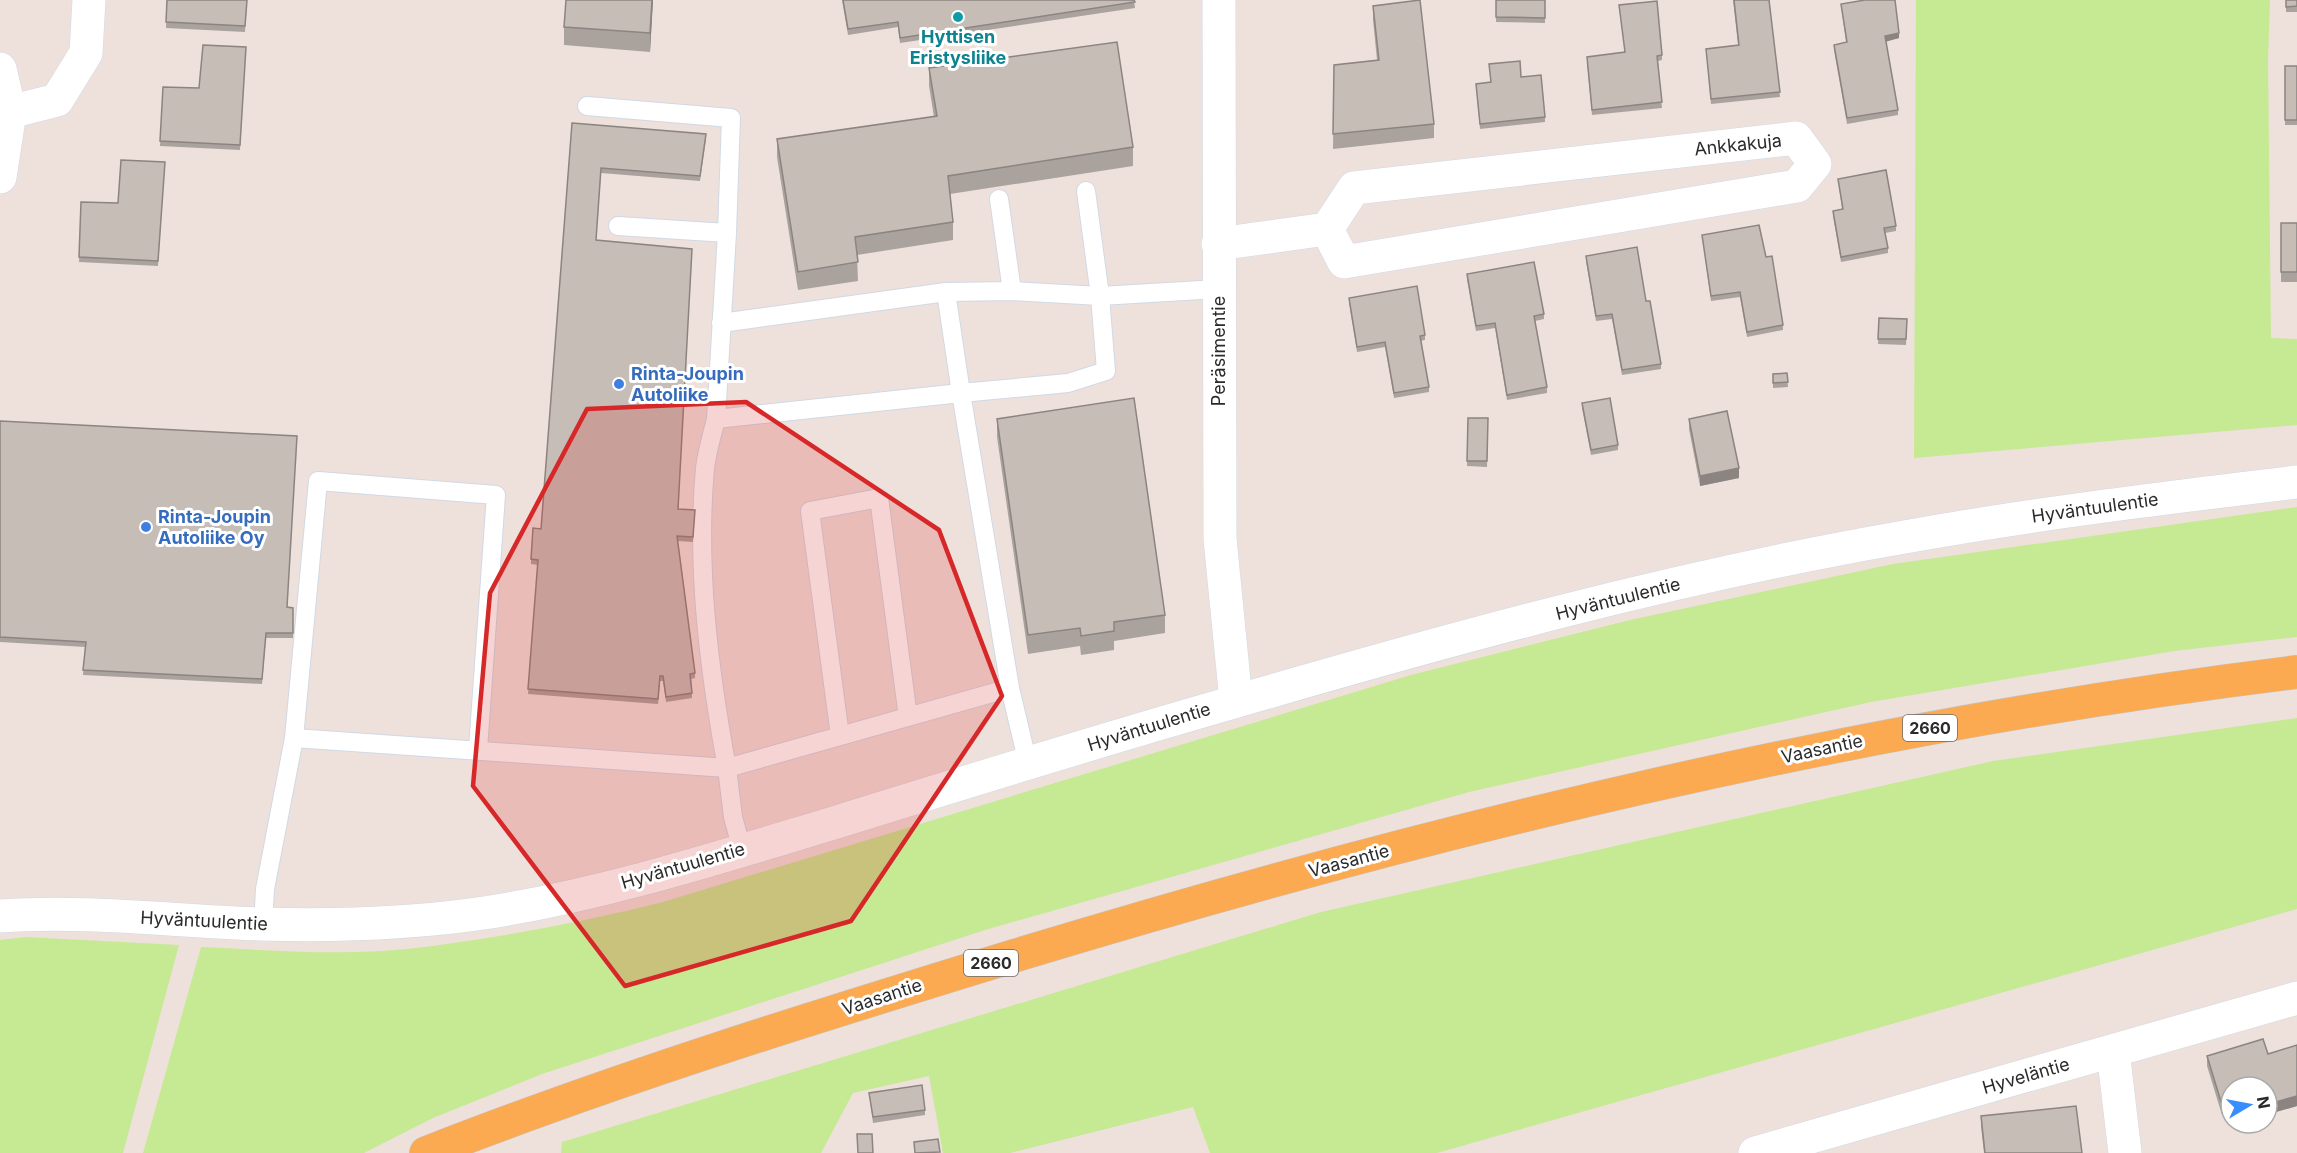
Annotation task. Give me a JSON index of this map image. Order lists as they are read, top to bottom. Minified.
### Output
{"streets":{"main road":["2660","Vaasantie"],"street":["Ankkakuja","Peräsimentie","Hyväntuulentie","Hyveläntie"]},"crossings":[["Peräsimentie","Hyväntuulentie"]],"places":["Hyttisen Eristysliike","Rinta-Joupin Autoliike","Rinta-Joupin Autoliike Oy"],"north":"right"}
